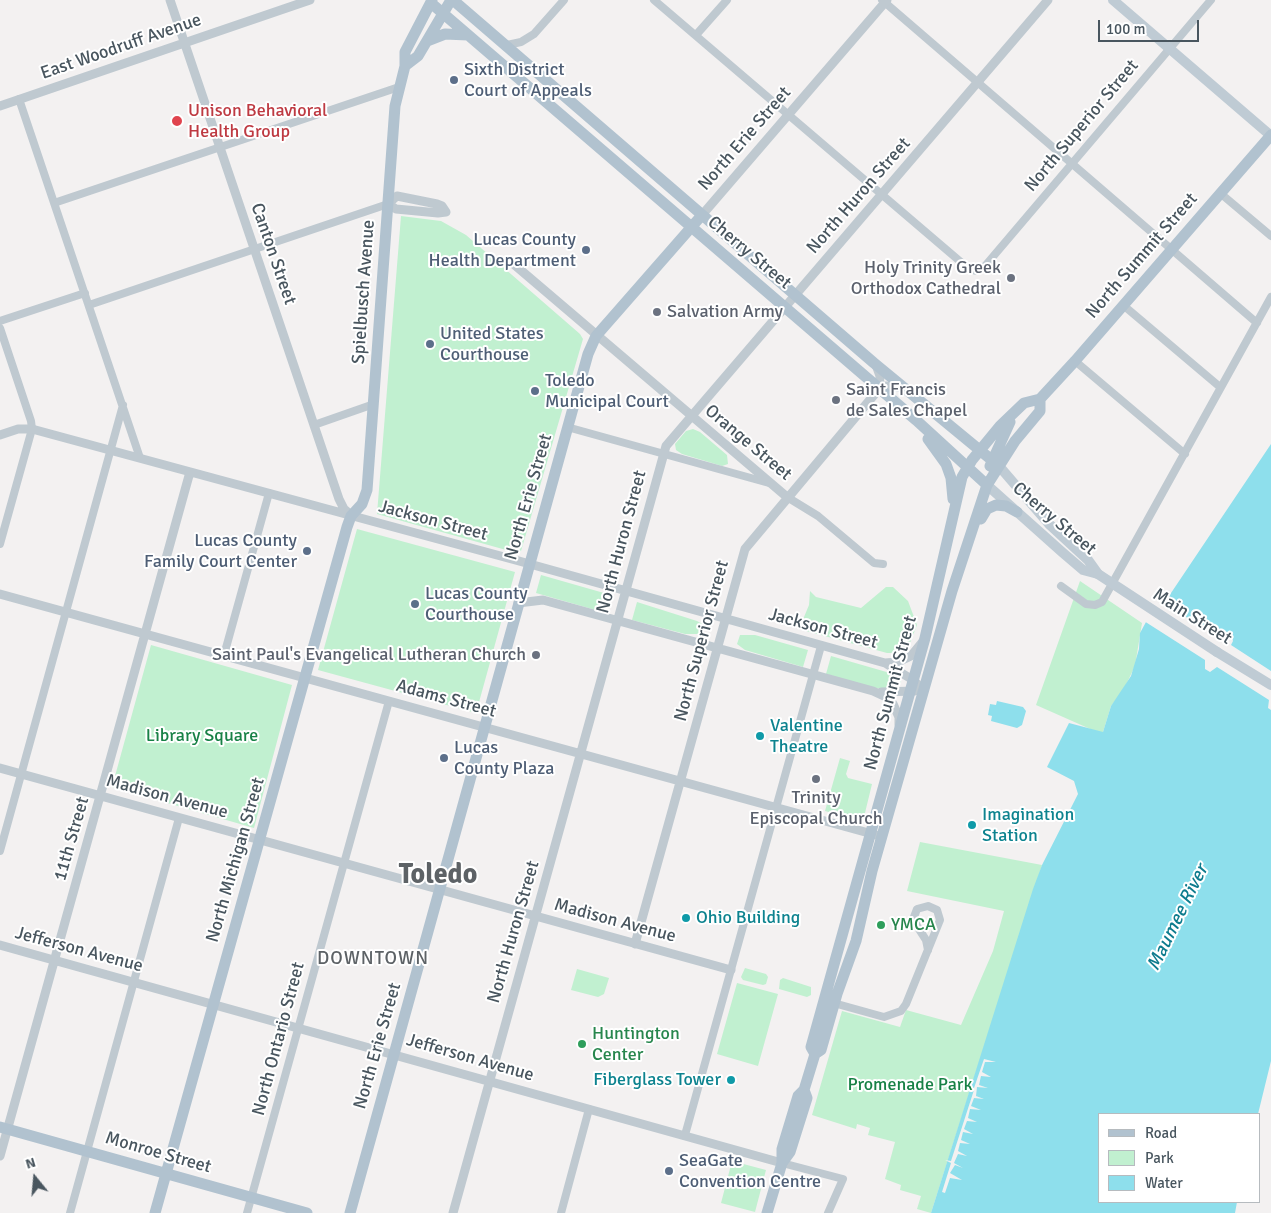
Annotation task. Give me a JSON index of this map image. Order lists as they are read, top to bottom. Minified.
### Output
{"streets":{"main road":["North Erie Street","Cherry Street","North Summit Street","Spielbusch Avenue","Main Street","North Michigan Street","Monroe Street"],"street":["East Woodruff Avenue","North Superior Street","North Huron Street","Canton Street","Orange Street","Jackson Street","Adams Street","Madison Avenue","11th Street","Jefferson Avenue","North Ontario Street"]},"crossings":[["East Woodruff Avenue","Canton Street"],["North Superior Street","North Huron Street"],["North Superior Street","Cherry Street"],["North Superior Street","Orange Street"],["North Superior Street","Jackson Street"],["North Superior Street","Adams Street"],["North Superior Street","Madison Avenue"],["North Erie Street","Cherry Street"],["North Erie Street","Orange Street"],["North Erie Street","Jackson Street"],["North Erie Street","Adams Street"],["North Erie Street","Madison Avenue"],["North Erie Street","Jefferson Avenue"],["North Huron Street","Cherry Street"],["North Huron Street","Orange Street"],["North Huron Street","Jackson Street"],["North Huron Street","Adams Street"],["North Huron Street","Madison Avenue"],["North Huron Street","Jefferson Avenue"],["Cherry Street","North Summit Street"],["Cherry Street","Spielbusch Avenue"],["Cherry Street","Main Street"],["Canton Street","Spielbusch Avenue"],["Canton Street","Jackson Street"],["Canton Street","North Michigan Street"],["North Summit Street","Jackson Street"],["North Summit Street","Adams Street"],["North Summit Street","Jefferson Avenue"],["Spielbusch Avenue","Jackson Street"],["Spielbusch Avenue","North Michigan Street"],["Jackson Street","11th Street"],["Jackson Street","North Michigan Street"],["Adams Street","11th Street"],["Adams Street","North Michigan Street"],["Adams Street","North Ontario Street"],["Madison Avenue","11th Street"],["Madison Avenue","North Michigan Street"],["Madison Avenue","North Ontario Street"],["11th Street","Jefferson Avenue"],["11th Street","Monroe Street"],["North Michigan Street","Jefferson Avenue"],["North Michigan Street","Monroe Street"],["Jefferson Avenue","North Ontario Street"],["North Ontario Street","Monroe Street"]],"districts":["Toledo","DOWNTOWN"],"water":["Maumee River"],"parks":["Library Square","Promenade Park"],"places":["Sixth District Court of Appeals","Unison Behavioral Health Group","Lucas County Health Department","Holy Trinity Greek Orthodox Cathedral","Salvation Army","United States Courthouse","Toledo Municipal Court","Saint Francis de Sales Chapel","Lucas County Family Court Center","Lucas County Courthouse","Saint Paul's Evangelical Lutheran Church","Valentine Theatre","Lucas County Plaza","Trinity Episcopal Church","Imagination Station","Ohio Building","YMCA","Huntington Center","Fiberglass Tower","SeaGate Convention Centre"],"legend":["Road","Park","Water"],"scale_bar":"100 m","north":"top"}
